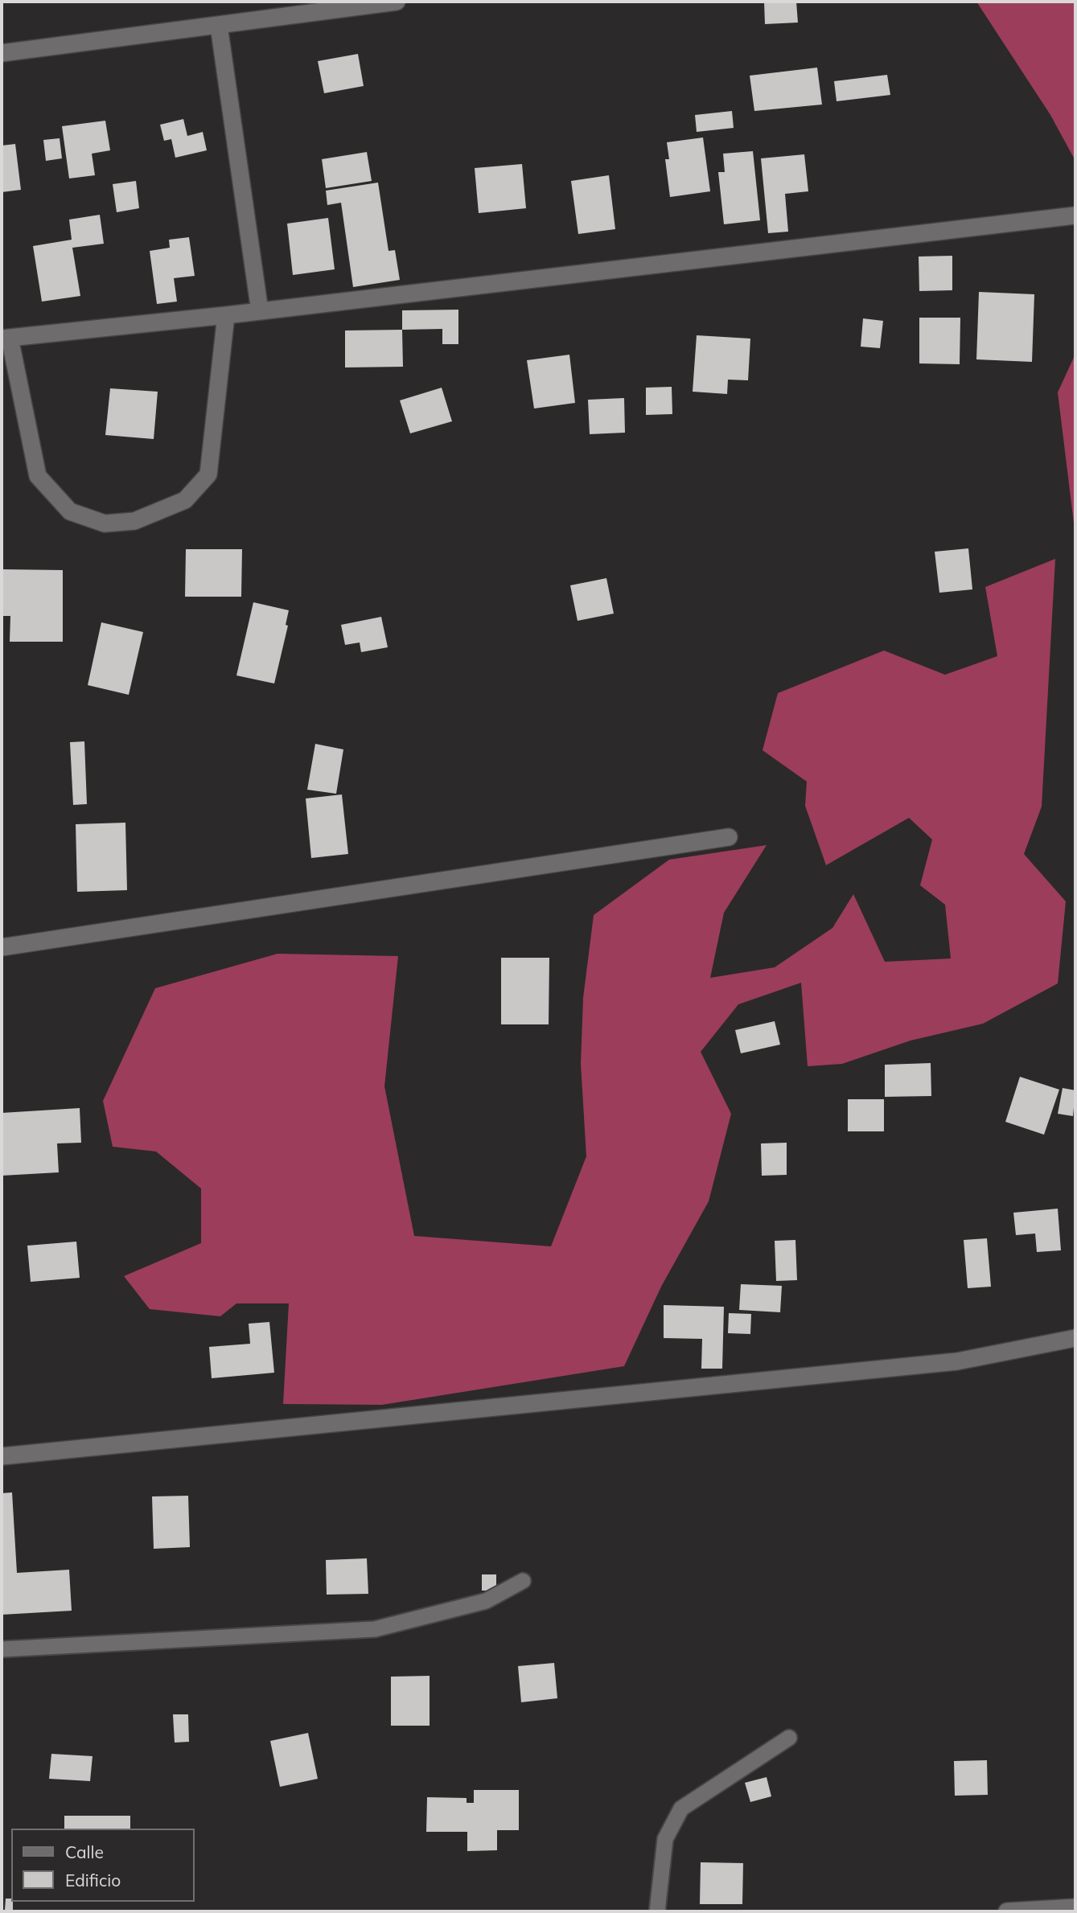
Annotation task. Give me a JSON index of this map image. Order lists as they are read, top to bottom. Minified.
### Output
{"legend":["Calle","Edificio"]}
